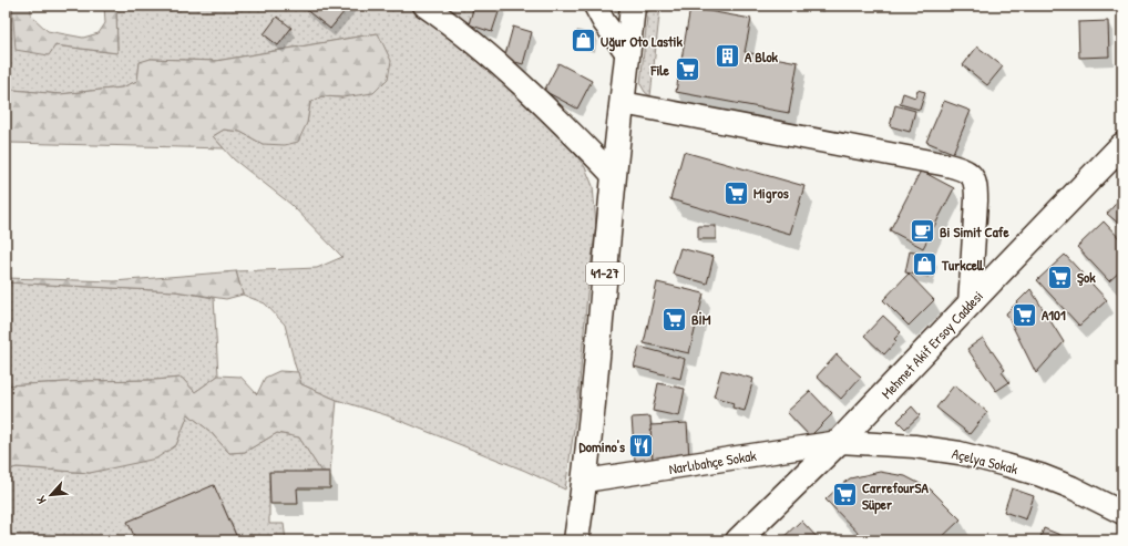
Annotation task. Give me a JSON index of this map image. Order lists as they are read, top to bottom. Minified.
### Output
{"streets":{"main road":["41-27","Mehmet Akif Ersoy Caddesi"],"street":["Açelya Sokak","Narlıbahçe Sokak"]},"crossings":[["41-27","Narlıbahçe Sokak"],["Mehmet Akif Ersoy Caddesi","Açelya Sokak"],["Mehmet Akif Ersoy Caddesi","Narlıbahçe Sokak"],["Açelya Sokak","Narlıbahçe Sokak"]],"places":{"shop":["Uğur Oto Lastik","Turkcell"],"building":["A Blok"],"supermarket":["File","Migros","Şok","A101","BİM","CarrefourSA Süper"],"cafe":["Bi Simit Cafe"],"restaurant":["Domino's"]},"north":"bottom left"}
